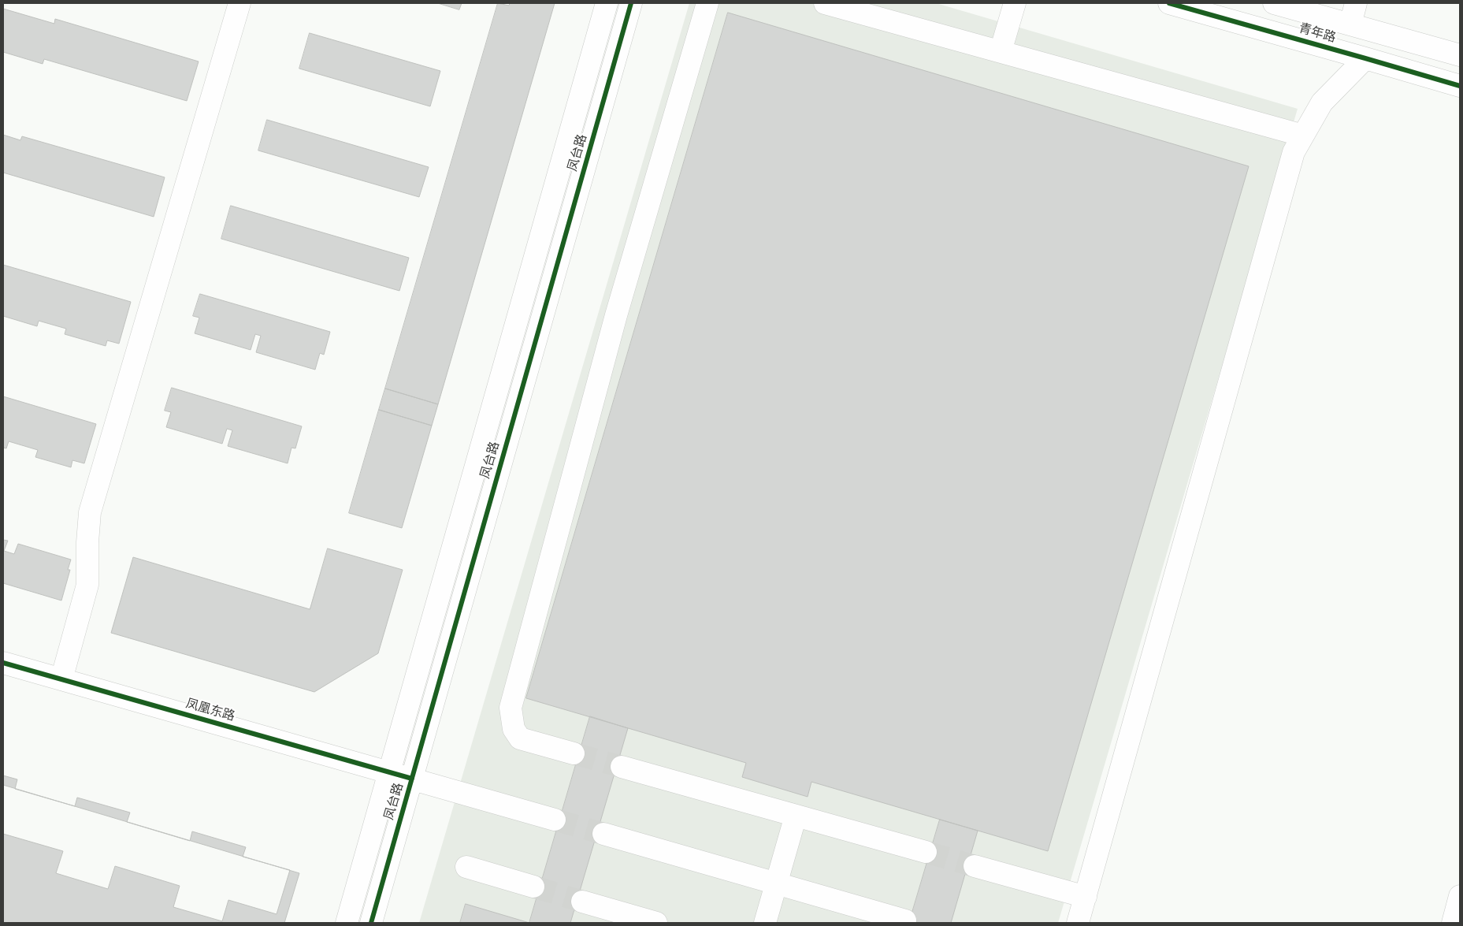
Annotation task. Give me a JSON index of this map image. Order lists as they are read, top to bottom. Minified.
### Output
{"streets":{"street":["青年路","凤台路","凤凰东路"]},"crossings":[["凤台路","凤凰东路"]]}
